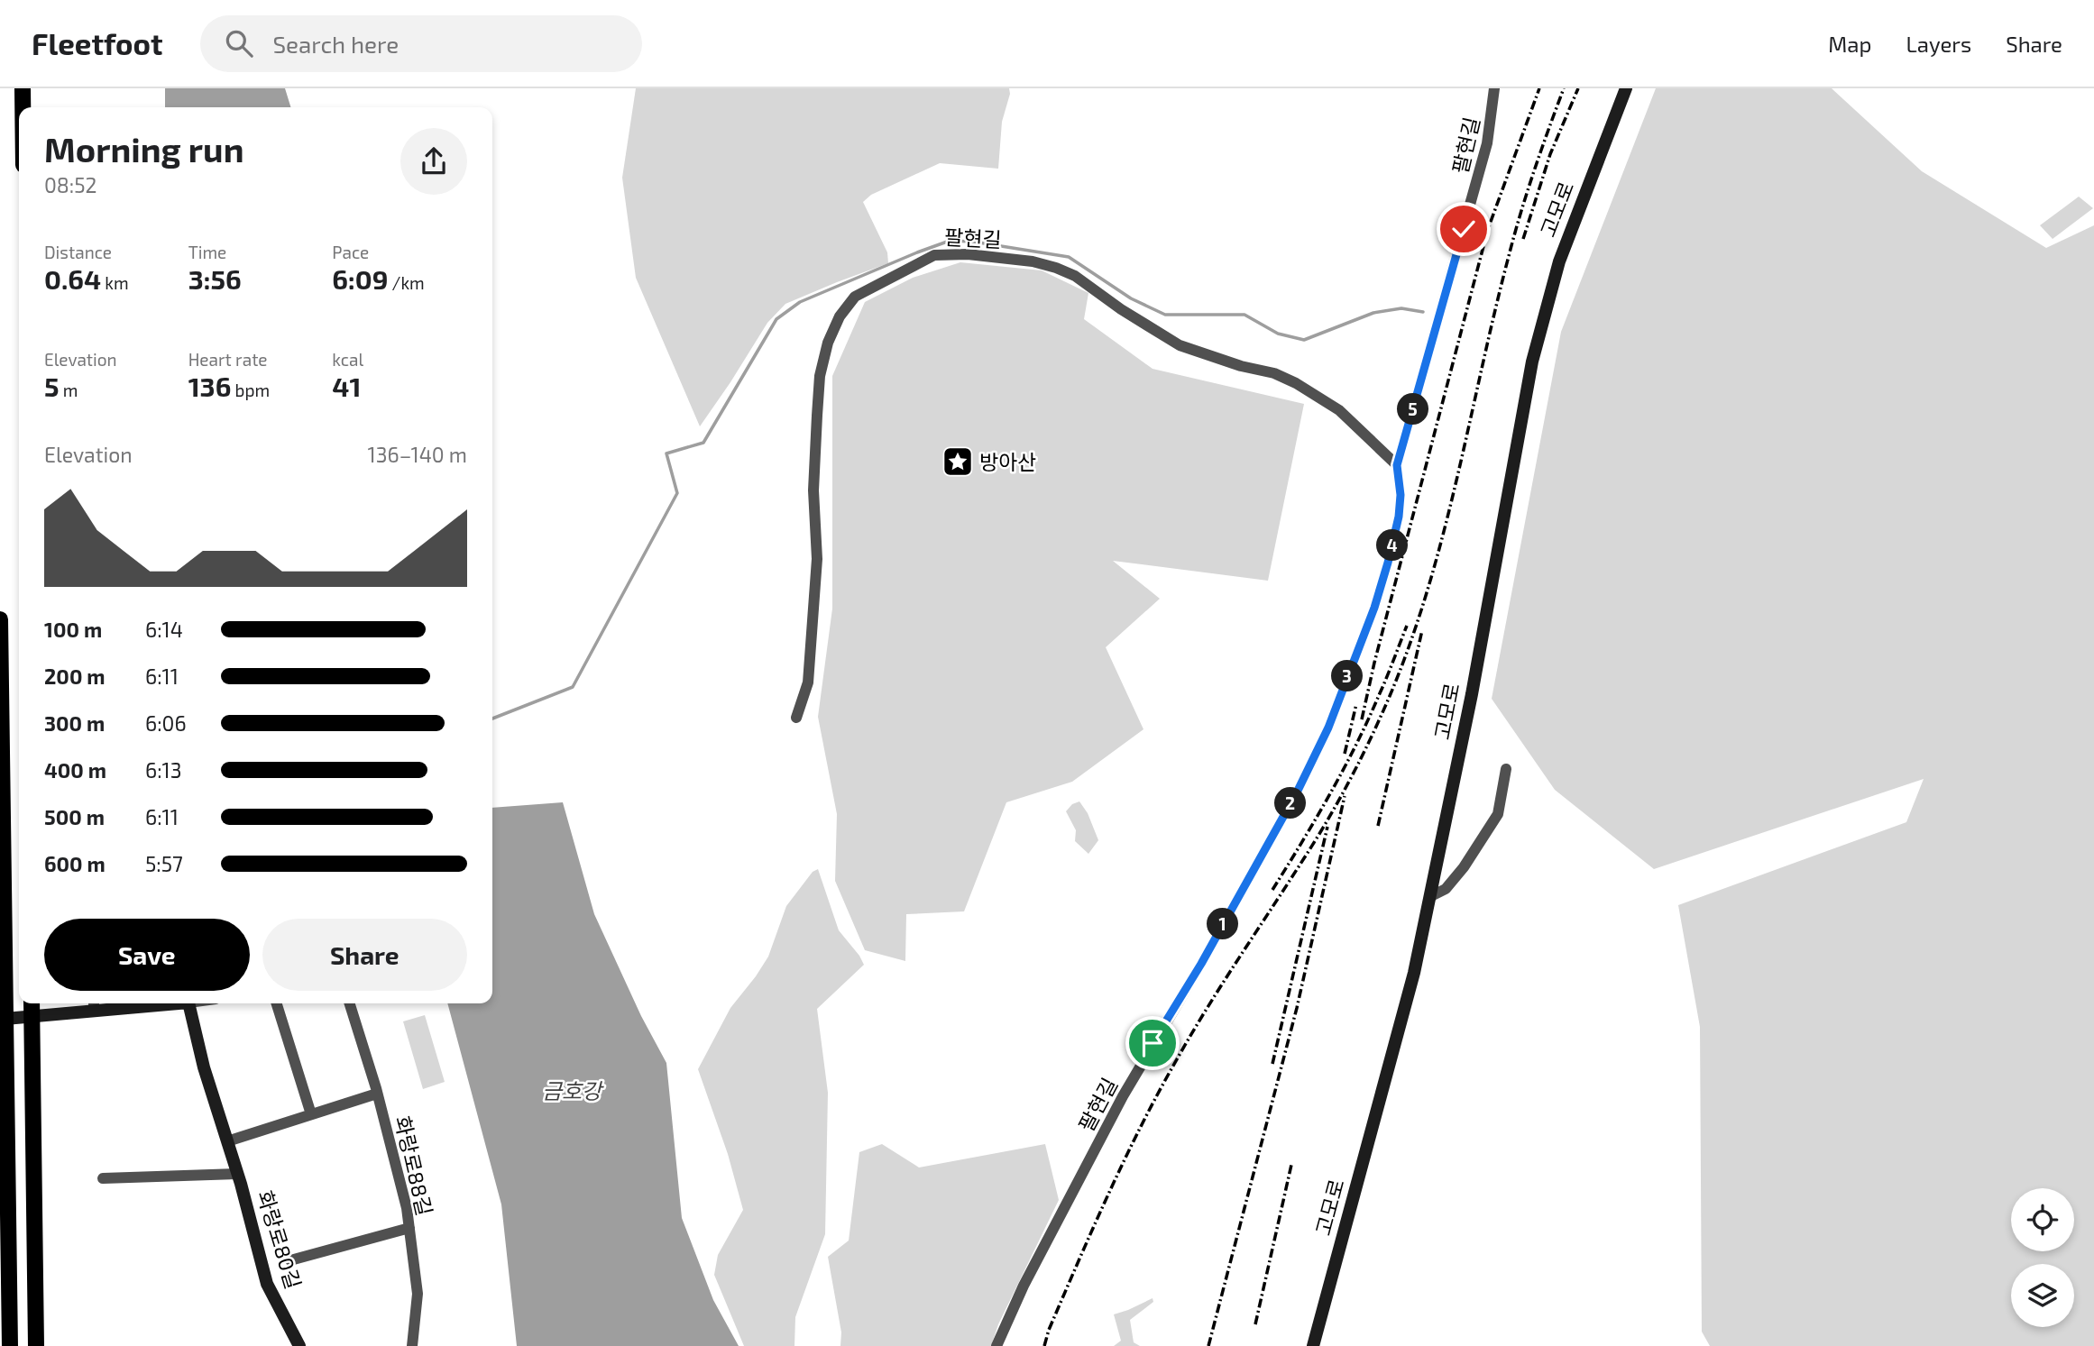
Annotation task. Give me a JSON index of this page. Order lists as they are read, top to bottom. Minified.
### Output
{"streets":{"main road":["고모로","화랑로80길"],"street":["팔현길","화랑로88길"]},"water":["금호강"],"places":{"place":["방아산"]},"page":{"header":"Fleetfoot","search":"Search here","nav":["Map","Layers","Share"],"heading":["Morning run","08:52"],"stats":[["Distance","0.64 km"],["Time","3:56"],["Pace","6:09 /km"],["Elevation","5 m"],["Heart rate","136 bpm"],["kcal","41"]],"pins":["5","4","3","2","1"],"chart":["Elevation","136–140 m"],"list":[{"name":"100 m","note":"6:14"},{"name":"200 m","note":"6:11"},{"name":"300 m","note":"6:06"},{"name":"400 m","note":"6:13"},{"name":"500 m","note":"6:11"},{"name":"600 m","note":"5:57"}],"buttons":["Save","Share"]}}
